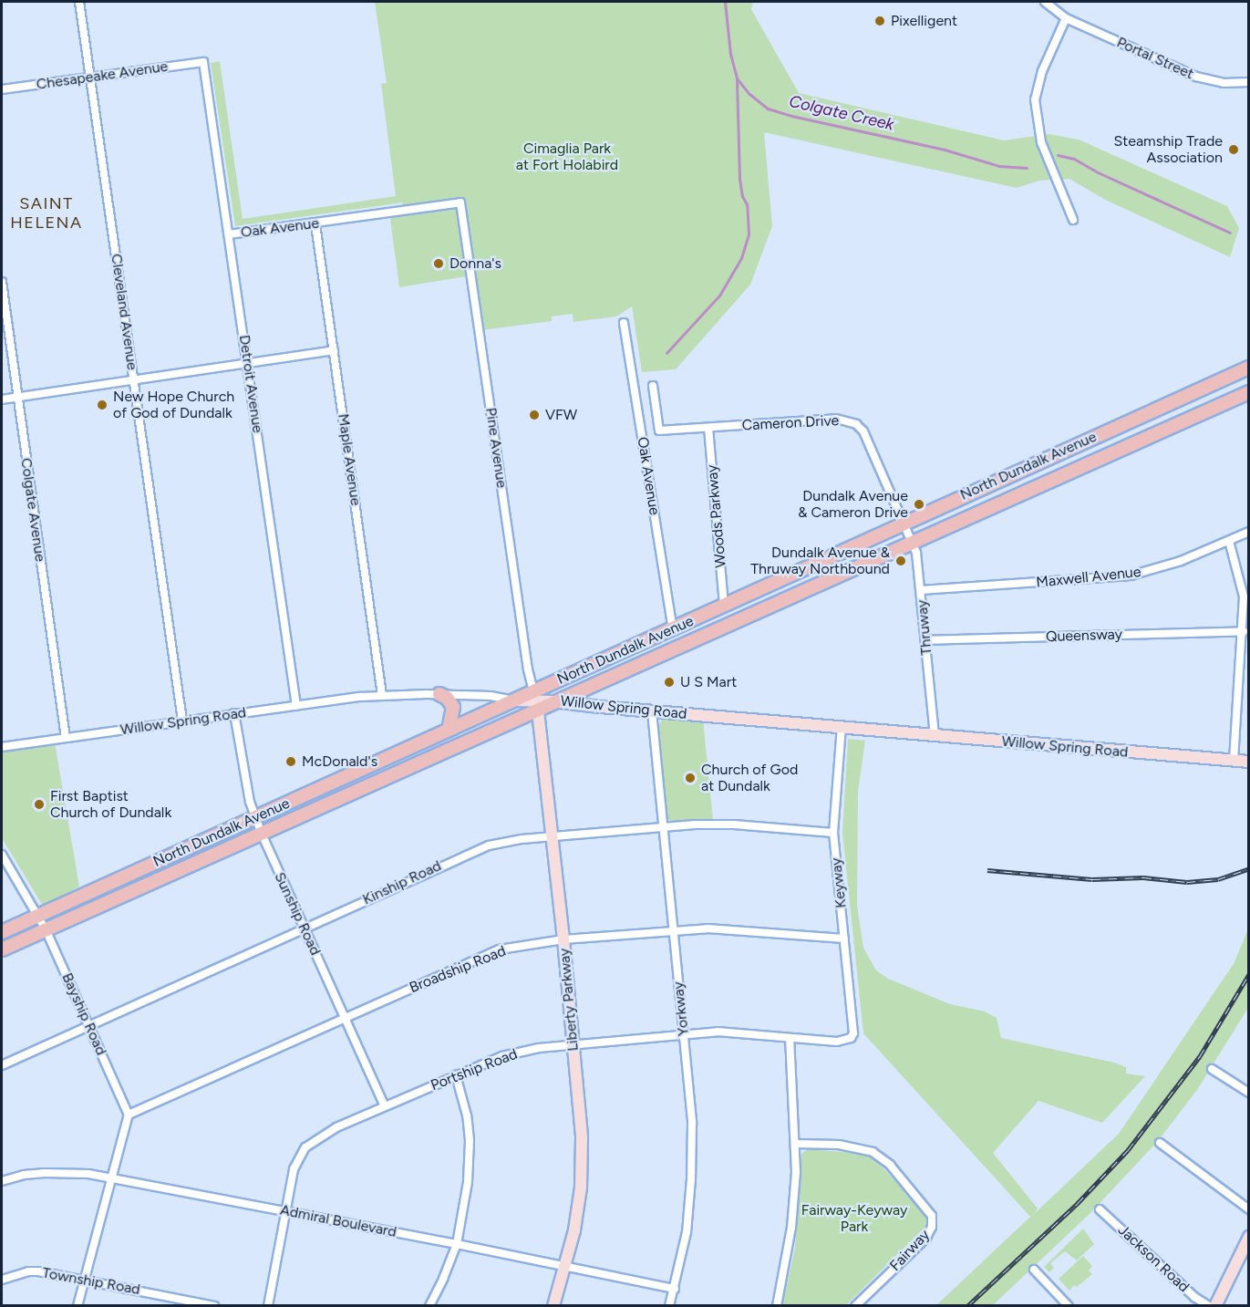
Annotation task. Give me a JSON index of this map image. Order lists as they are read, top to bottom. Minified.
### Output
{"streets":{"main road":["North Dundalk Avenue"],"street":["Portal Street","Chesapeake Avenue","Oak Avenue","Cleveland Avenue","Detroit Avenue","Cameron Drive","Pine Avenue","Maple Avenue","Colgate Avenue","Woods Parkway","Maxwell Avenue","Thruway","Queensway","Willow Spring Road","Kinship Road","Keyway","Sunship Road","Broadship Road","Liberty Parkway","Yorkway","Bayship Road","Portship Road","Admiral Boulevard","Fairway","Jackson Road","Township Road"]},"crossings":[["Chesapeake Avenue","Cleveland Avenue"],["Chesapeake Avenue","Detroit Avenue"],["Oak Avenue","Detroit Avenue"],["Oak Avenue","Pine Avenue"],["Oak Avenue","Maple Avenue"],["Oak Avenue","North Dundalk Avenue"],["Cleveland Avenue","Willow Spring Road"],["Detroit Avenue","Willow Spring Road"],["Cameron Drive","North Dundalk Avenue"],["Cameron Drive","Woods Parkway"],["Cameron Drive","Thruway"],["Pine Avenue","North Dundalk Avenue"],["Pine Avenue","Liberty Parkway"],["Maple Avenue","Willow Spring Road"],["North Dundalk Avenue","Woods Parkway"],["North Dundalk Avenue","Thruway"],["North Dundalk Avenue","Willow Spring Road"],["North Dundalk Avenue","Sunship Road"],["North Dundalk Avenue","Liberty Parkway"],["North Dundalk Avenue","Bayship Road"],["Colgate Avenue","Willow Spring Road"],["Maxwell Avenue","Thruway"],["Thruway","Queensway"],["Thruway","Willow Spring Road"],["Willow Spring Road","Keyway"],["Willow Spring Road","Sunship Road"],["Willow Spring Road","Yorkway"],["Kinship Road","Keyway"],["Kinship Road","Sunship Road"],["Kinship Road","Liberty Parkway"],["Kinship Road","Yorkway"],["Kinship Road","Bayship Road"],["Keyway","Broadship Road"],["Keyway","Portship Road"],["Sunship Road","Broadship Road"],["Sunship Road","Portship Road"],["Broadship Road","Liberty Parkway"],["Broadship Road","Yorkway"],["Broadship Road","Bayship Road"],["Liberty Parkway","Portship Road"],["Liberty Parkway","Admiral Boulevard"],["Yorkway","Portship Road"],["Yorkway","Admiral Boulevard"],["Portship Road","Admiral Boulevard"]],"districts":["SAINT HELENA"],"water":["Colgate Creek"],"parks":["Cimaglia Park at Fort Holabird","Fairway-Keyway Park"],"places":["Pixelligent","Steamship Trade Association","Donna's","New Hope Church of God of Dundalk","VFW","Dundalk Avenue & Cameron Drive","Dundalk Avenue & Thruway Northbound","U S Mart","McDonald's","Church of God at Dundalk","First Baptist Church of Dundalk"]}
